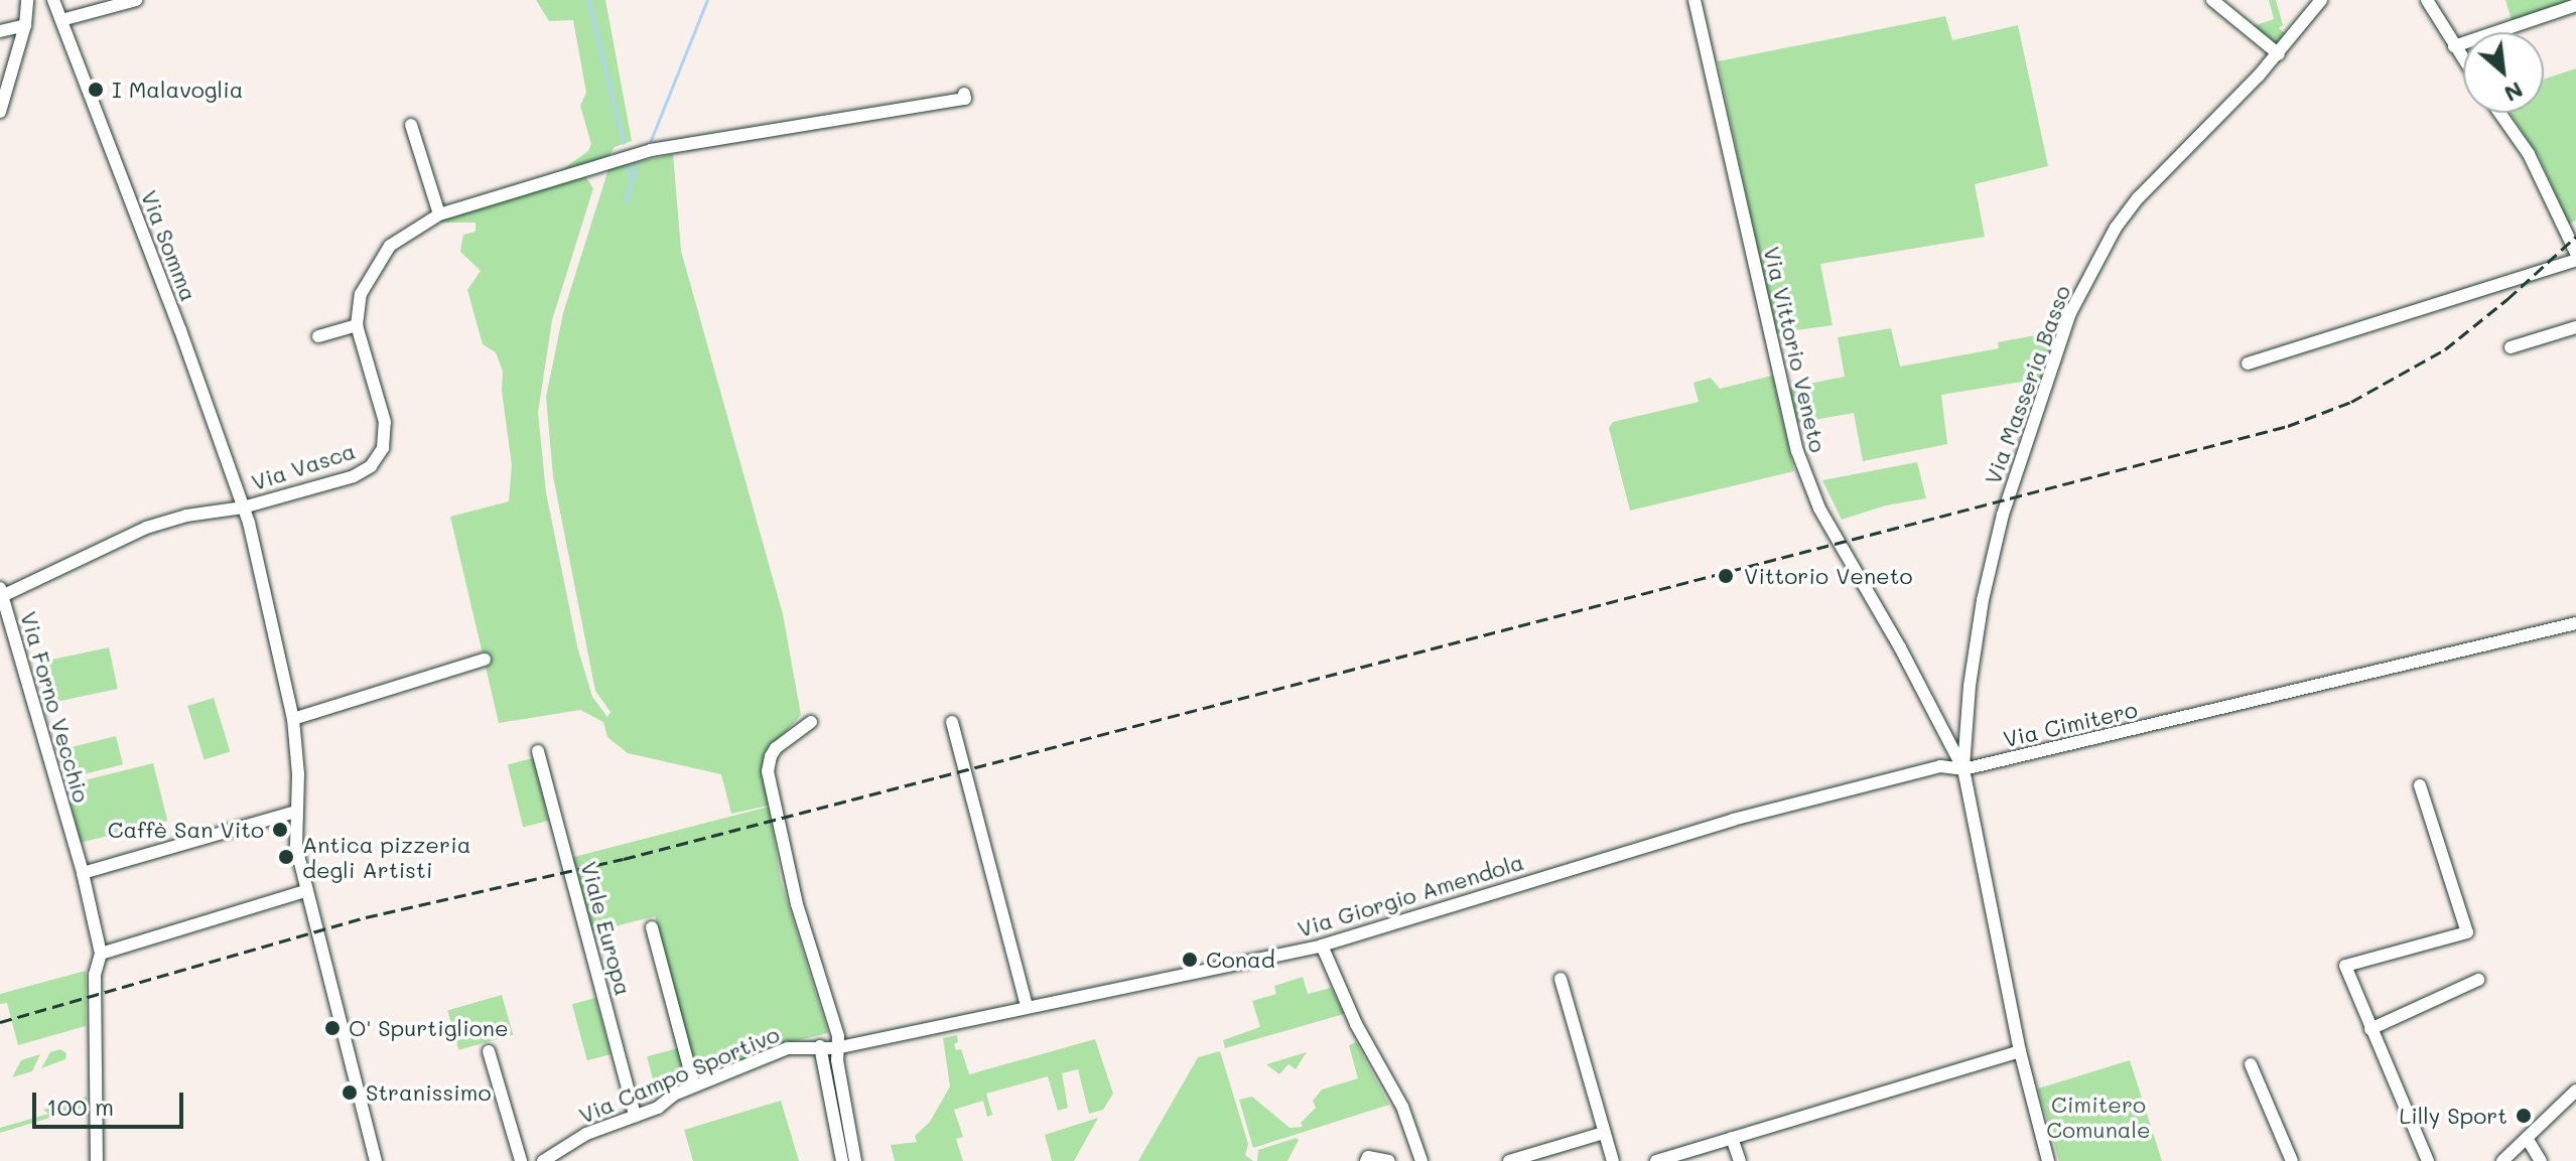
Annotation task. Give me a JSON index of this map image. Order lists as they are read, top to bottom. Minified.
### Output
{"streets":{"street":["Via Somma","Via Vittorio Veneto","Via Masseria Basso","Via Vasca","Via Forno Vecchio","Via Cimitero","Via Giorgio Amendola","Viale Europa","Via Campo Sportivo"]},"crossings":[["Via Somma","Via Vasca"],["Via Vittorio Veneto","Via Masseria Basso"],["Via Vittorio Veneto","Via Cimitero"],["Via Vittorio Veneto","Via Giorgio Amendola"],["Via Masseria Basso","Via Cimitero"],["Via Masseria Basso","Via Giorgio Amendola"],["Via Vasca","Via Forno Vecchio"],["Via Cimitero","Via Giorgio Amendola"],["Via Giorgio Amendola","Via Campo Sportivo"],["Viale Europa","Via Campo Sportivo"]],"parks":["Cimitero Comunale"],"places":["I Malavoglia","Vittorio Veneto","Caffè San Vito","Antica pizzeria degli Artisti","Conad","O' Spurtiglione","Stranissimo","Lilly Sport"],"scale_bar":"100 m","north":"bottom right"}
